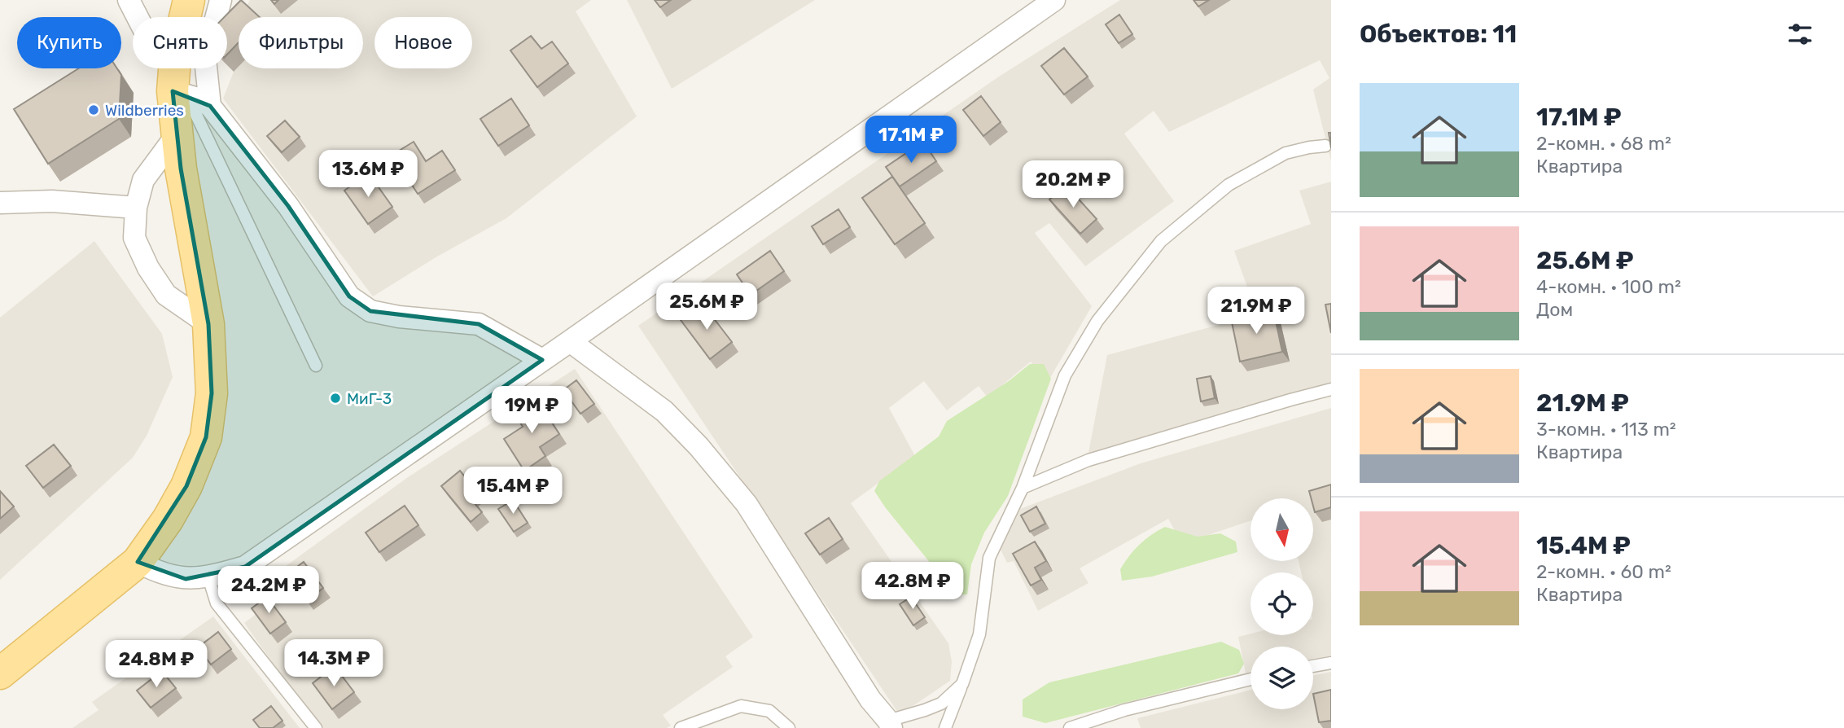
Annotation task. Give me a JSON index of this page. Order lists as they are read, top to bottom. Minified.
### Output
{"places":["Wildberries","МиГ-3"],"north":"bottom","page":{"heading":"Объектов: 11","chip":["Купить","Снять","Фильтры","Новое"],"list":[{"name":"17.1M ₽","note":"2-комн. · 68 m² · Квартира"},{"name":"25.6M ₽","note":"4-комн. · 100 m² · Дом"},{"name":"21.9M ₽","note":"3-комн. · 113 m² · Квартира"},{"name":"15.4M ₽","note":"2-комн. · 60 m² · Квартира"}],"price":["17.1M ₽","13.6M ₽","20.2M ₽","25.6M ₽","21.9M ₽","19M ₽","15.4M ₽","42.8M ₽","24.2M ₽","14.3M ₽","24.8M ₽"]}}
